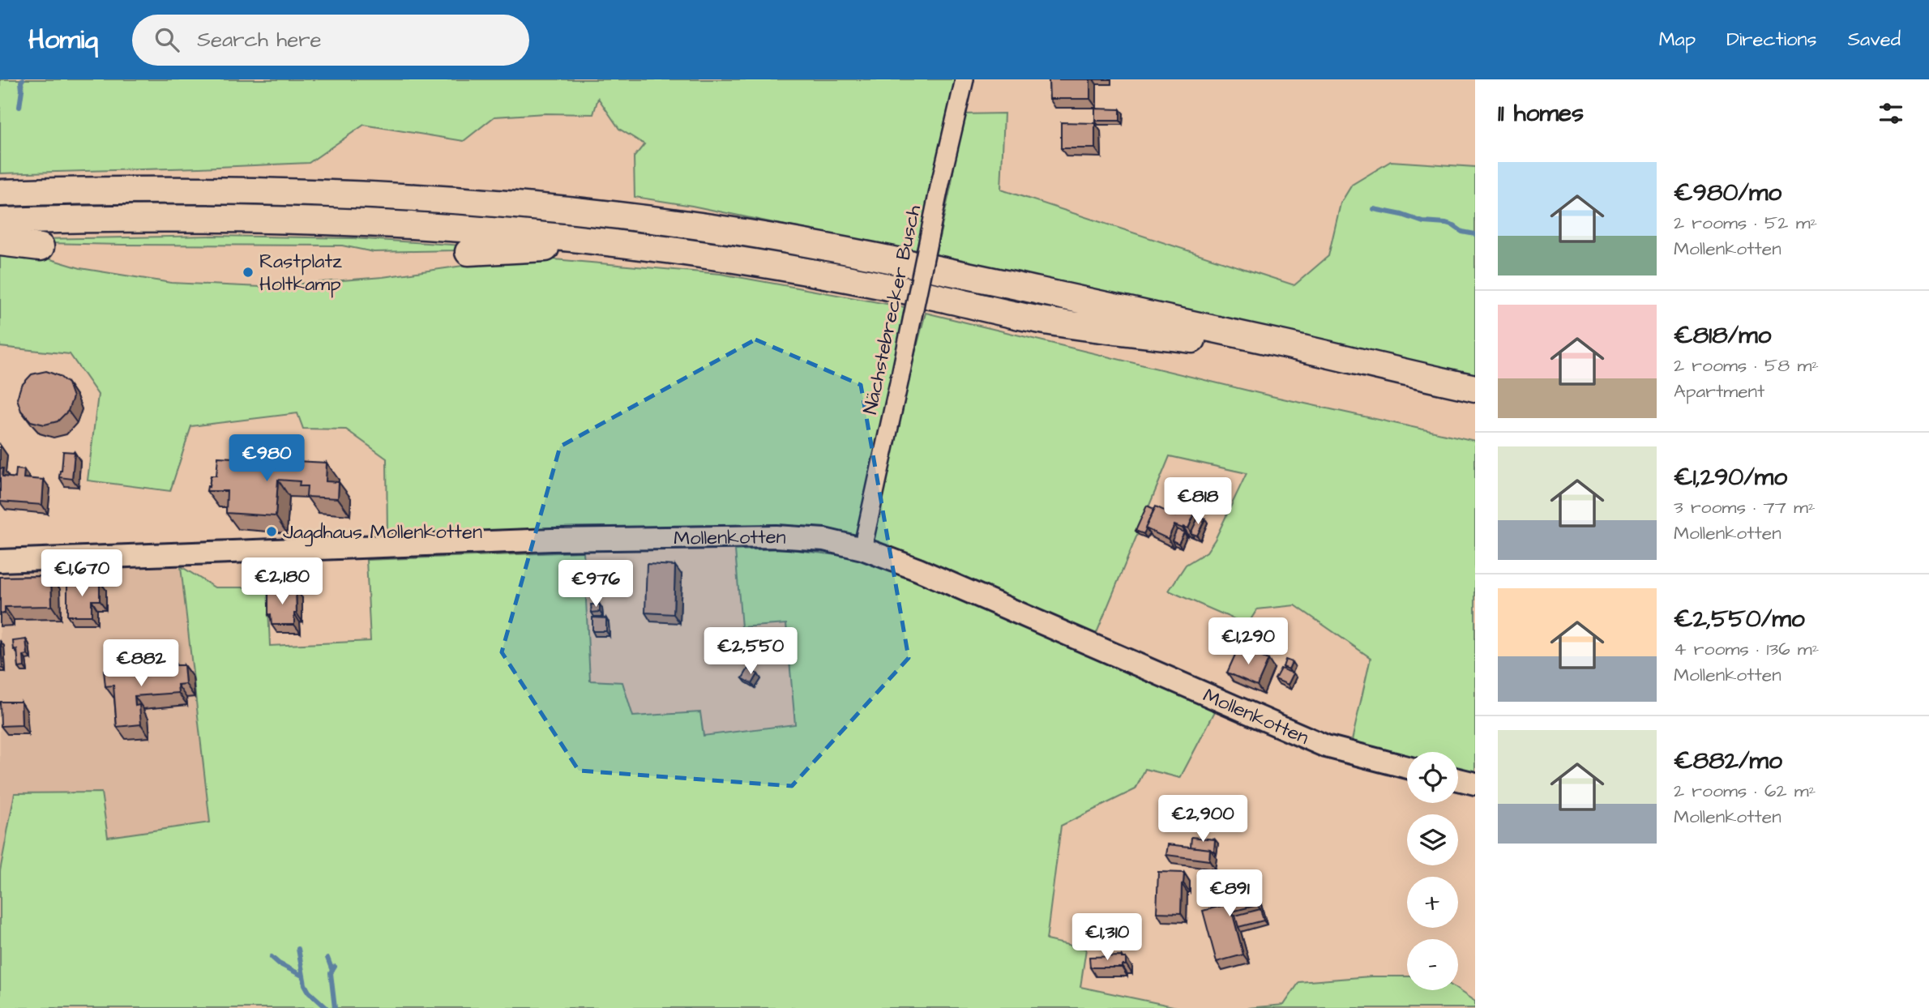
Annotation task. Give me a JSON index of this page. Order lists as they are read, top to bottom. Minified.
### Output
{"streets":{"main road":["Mollenkotten"],"street":["Nächstebrecker Busch"]},"crossings":[["Nächstebrecker Busch","Mollenkotten"]],"places":["Rastplatz Holtkamp","Jagdhaus Mollenkotten"],"page":{"header":"Homiq","search":"Search here","nav":["Map","Directions","Saved"],"heading":"11 homes","list":[{"name":"€980/mo","note":"2 rooms · 52 m² · Mollenkotten"},{"name":"€818/mo","note":"2 rooms · 58 m² · Apartment"},{"name":"€1,290/mo","note":"3 rooms · 77 m² · Mollenkotten"},{"name":"€2,550/mo","note":"4 rooms · 136 m² · Mollenkotten"},{"name":"€882/mo","note":"2 rooms · 62 m² · Mollenkotten"}],"price":["€980","€818","€1,670","€2,180","€976","€1,290","€2,550","€882","€2,900","€891","€1,310"],"map_buttons":["+","−"]}}
